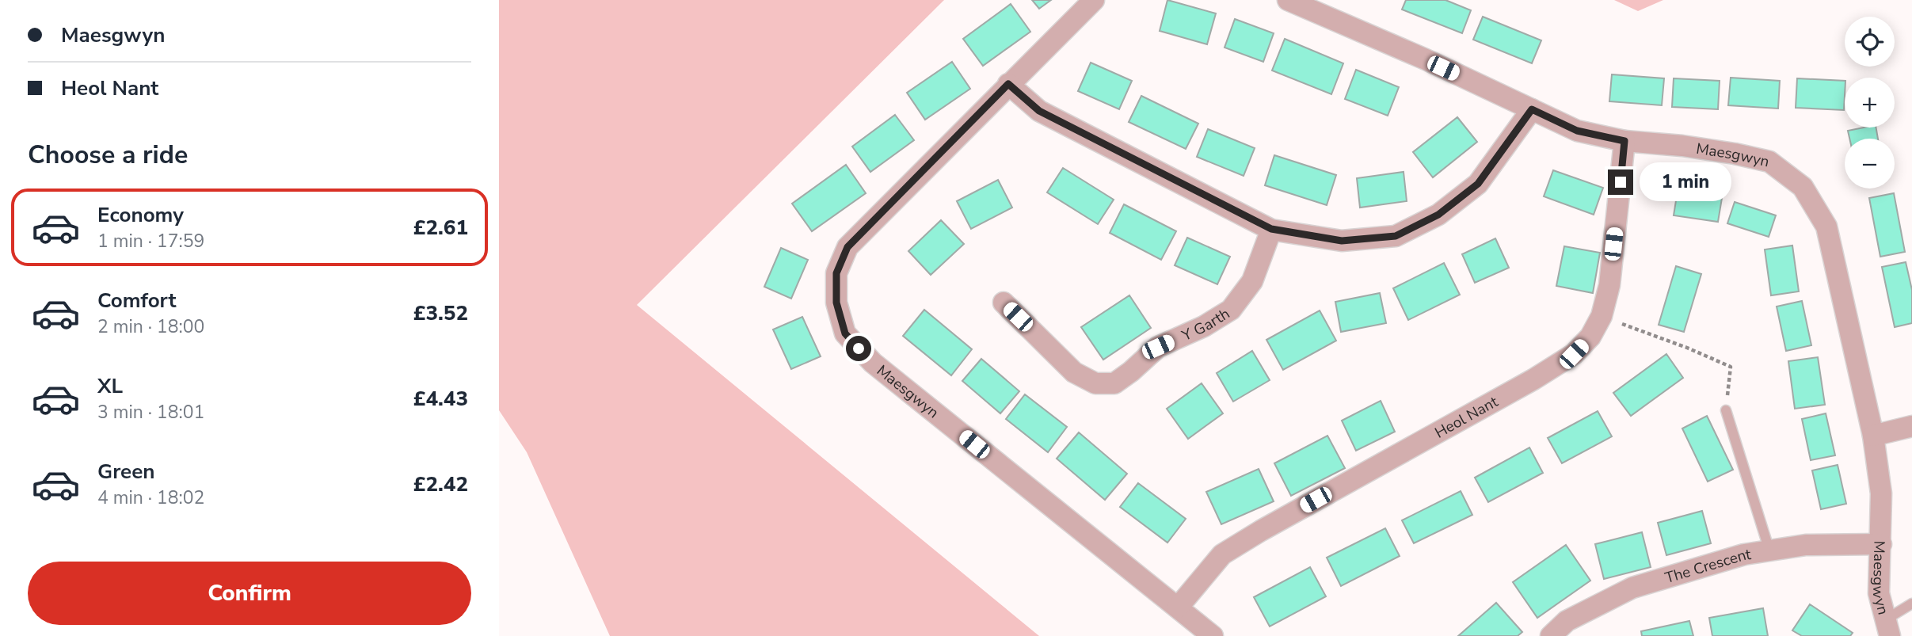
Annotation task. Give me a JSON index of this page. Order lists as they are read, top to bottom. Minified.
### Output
{"streets":{"street":["Maesgwyn","Y Garth","Heol Nant","The Crescent"]},"crossings":[["Maesgwyn","Heol Nant"],["Maesgwyn","The Crescent"]],"page":{"banner":["Maesgwyn","Heol Nant"],"map_buttons":["+","−"],"heading":"Choose a ride","bubble":"1 min","list":[{"name":"Economy","note":"1 min · 17:59","value":"£2.61"},{"name":"Comfort","note":"2 min · 18:00","value":"£3.52"},{"name":"XL","note":"3 min · 18:01","value":"£4.43"},{"name":"Green","note":"4 min · 18:02","value":"£2.42"}],"buttons":"Confirm"}}
